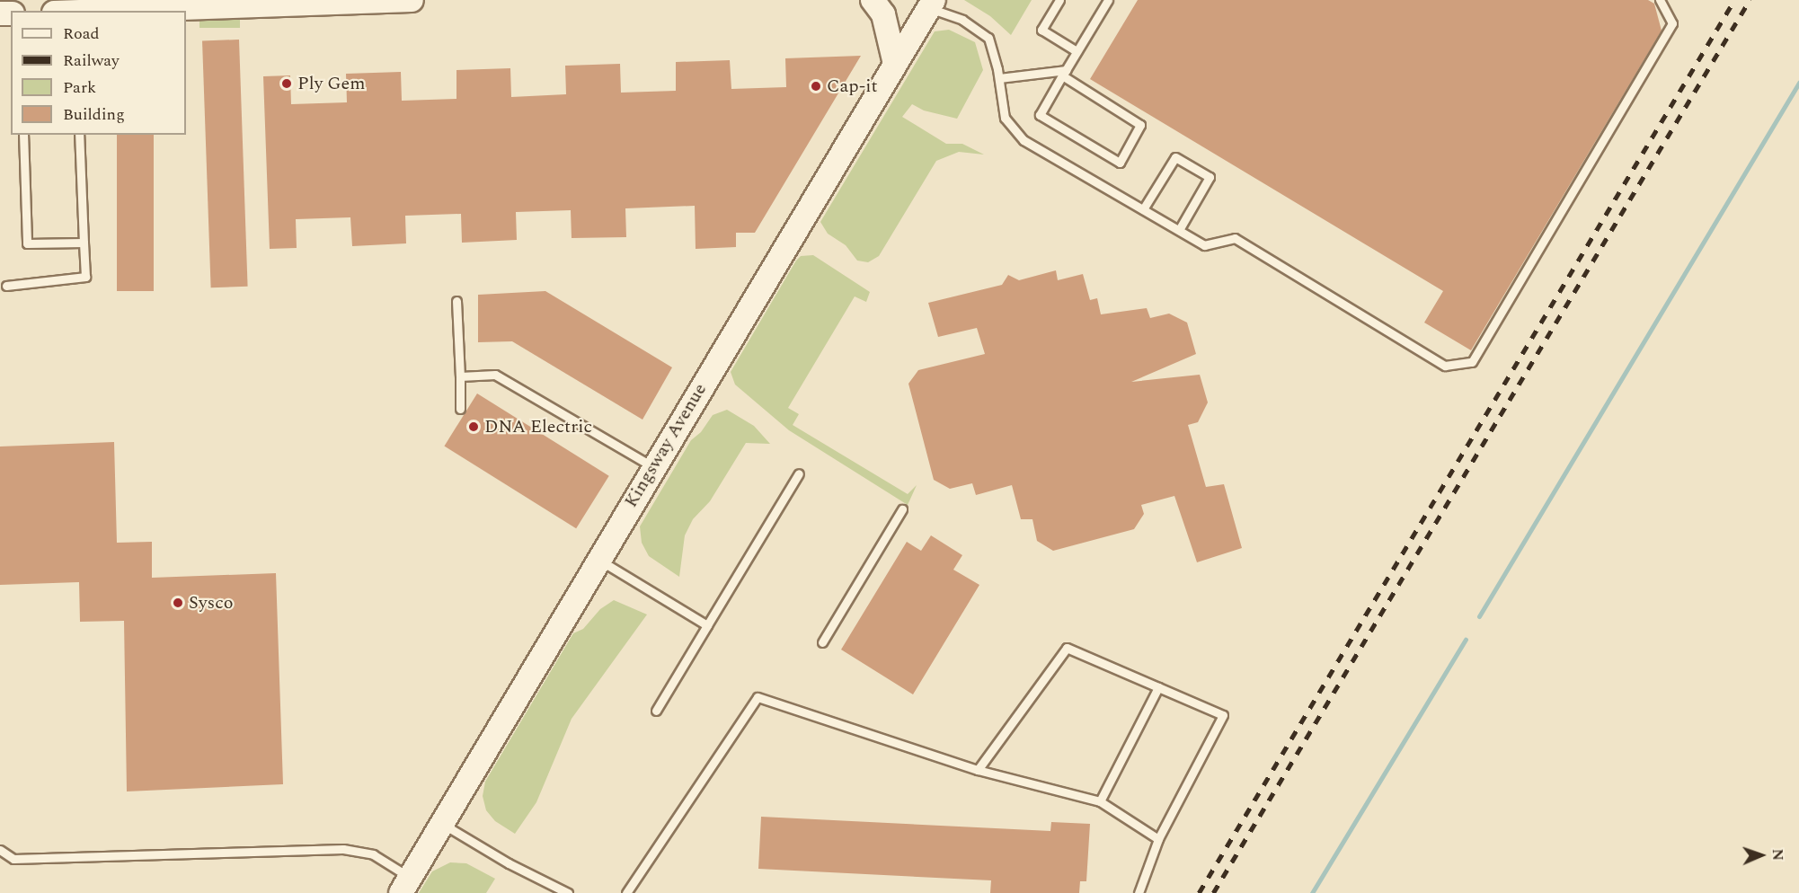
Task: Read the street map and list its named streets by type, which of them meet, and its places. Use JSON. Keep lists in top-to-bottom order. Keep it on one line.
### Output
{"streets":{"main road":["Kingsway Avenue"]},"places":["Ply Gem","Cap-it","DNA Electric","Sysco"],"legend":["Road","Railway","Park","Building"],"north":"right"}
